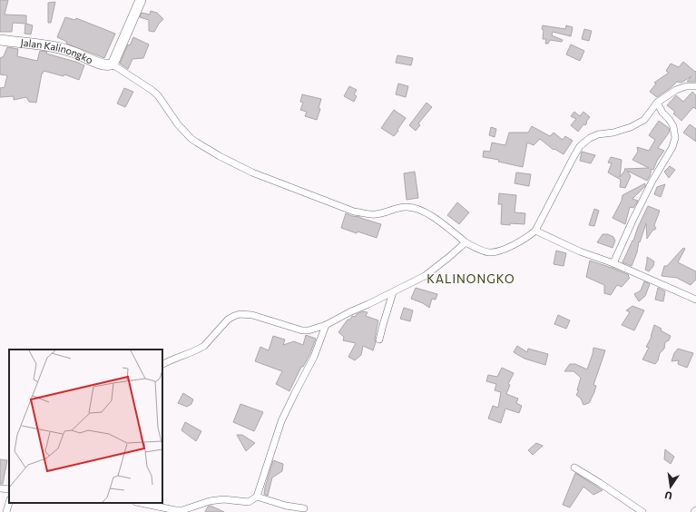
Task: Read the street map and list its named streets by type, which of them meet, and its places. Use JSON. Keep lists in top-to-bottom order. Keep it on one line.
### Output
{"streets":{"street":["Jalan Kalinongko"]},"districts":["KALINONGKO"],"north":"bottom"}
